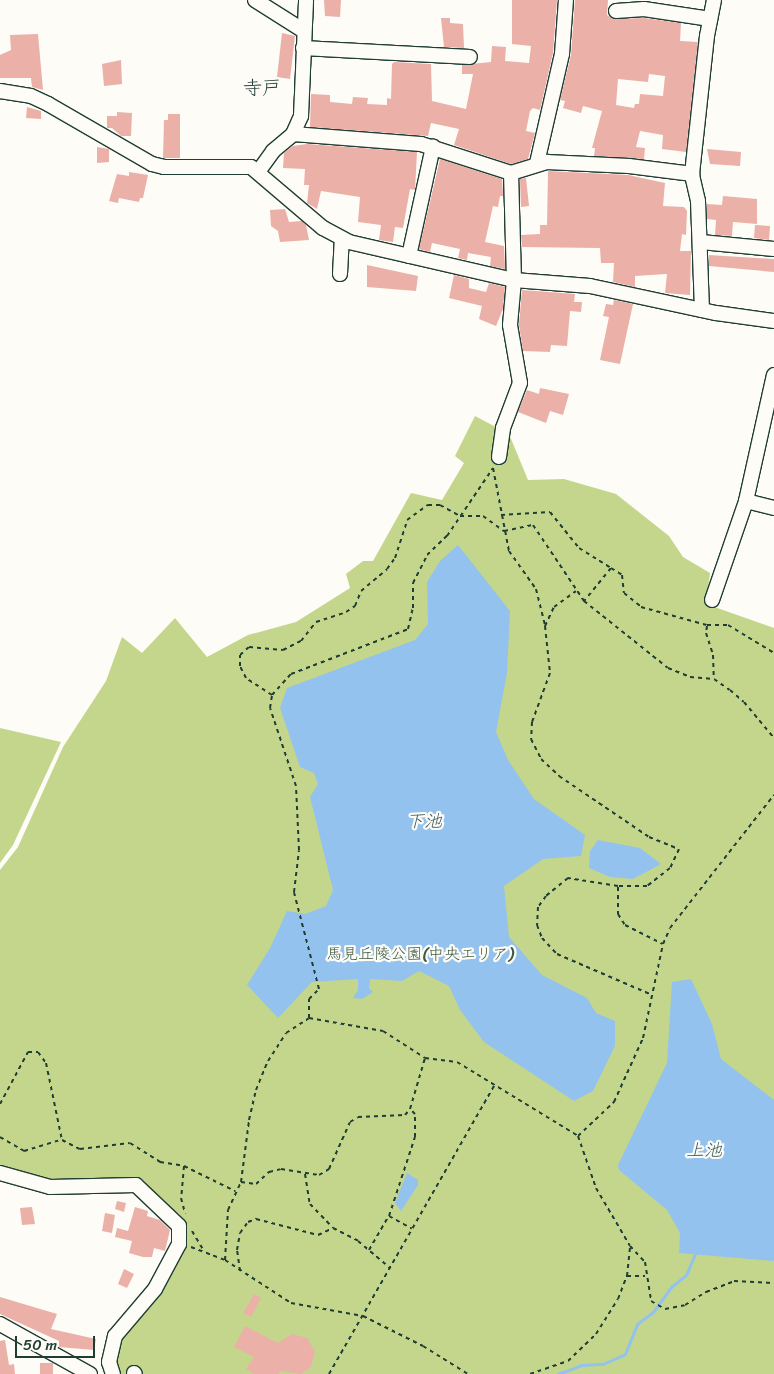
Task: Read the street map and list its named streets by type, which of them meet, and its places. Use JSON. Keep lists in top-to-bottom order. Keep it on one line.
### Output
{"districts":["寺戸"],"water":["下池","上池"],"parks":["馬見丘陵公園(中央エリア)"],"scale_bar":"50 m"}
